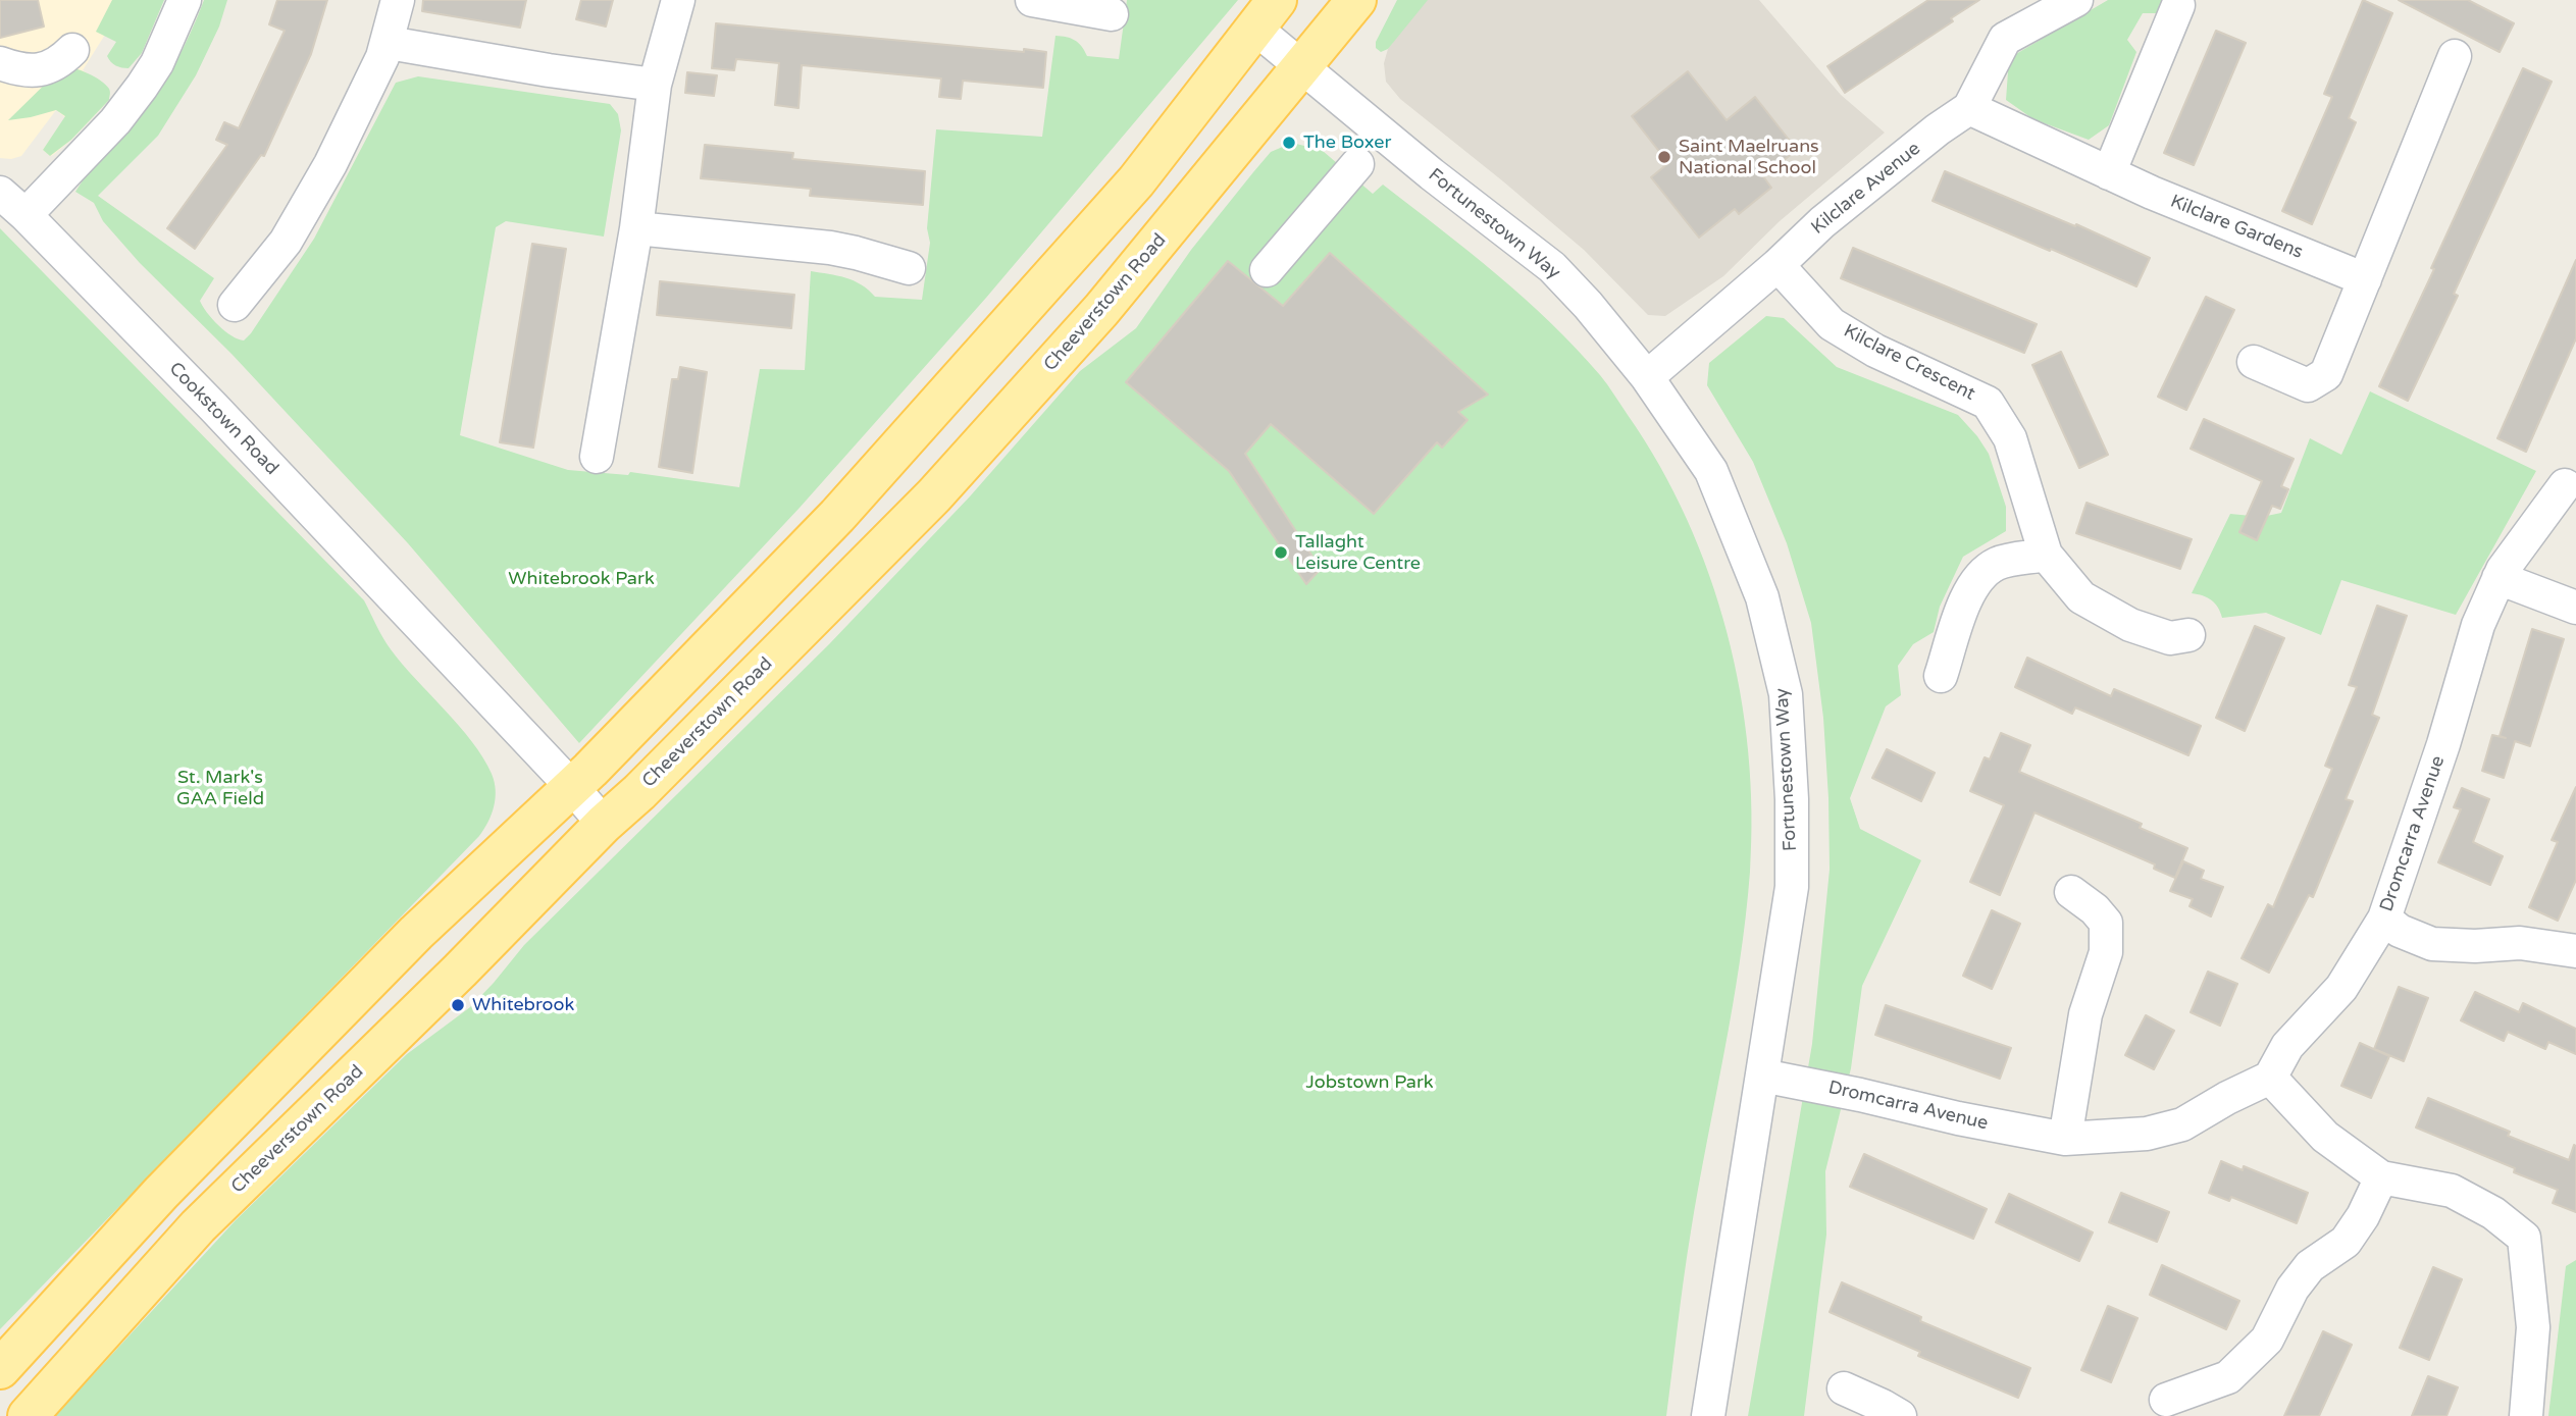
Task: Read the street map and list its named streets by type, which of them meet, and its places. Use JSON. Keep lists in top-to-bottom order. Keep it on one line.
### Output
{"streets":{"main road":["Cheeverstown Road"],"street":["Kilclare Avenue","Fortunestown Way","Kilclare Gardens","Kilclare Crescent","Cookstown Road","Dromcarra Avenue"]},"crossings":[["Kilclare Avenue","Fortunestown Way"],["Kilclare Avenue","Kilclare Gardens"],["Kilclare Avenue","Kilclare Crescent"],["Fortunestown Way","Cheeverstown Road"],["Fortunestown Way","Dromcarra Avenue"],["Cheeverstown Road","Cookstown Road"]],"parks":["Whitebrook Park","St. Mark's GAA Field","Jobstown Park"],"places":["The Boxer","Saint Maelruans National School","Tallaght Leisure Centre","Whitebrook"]}
